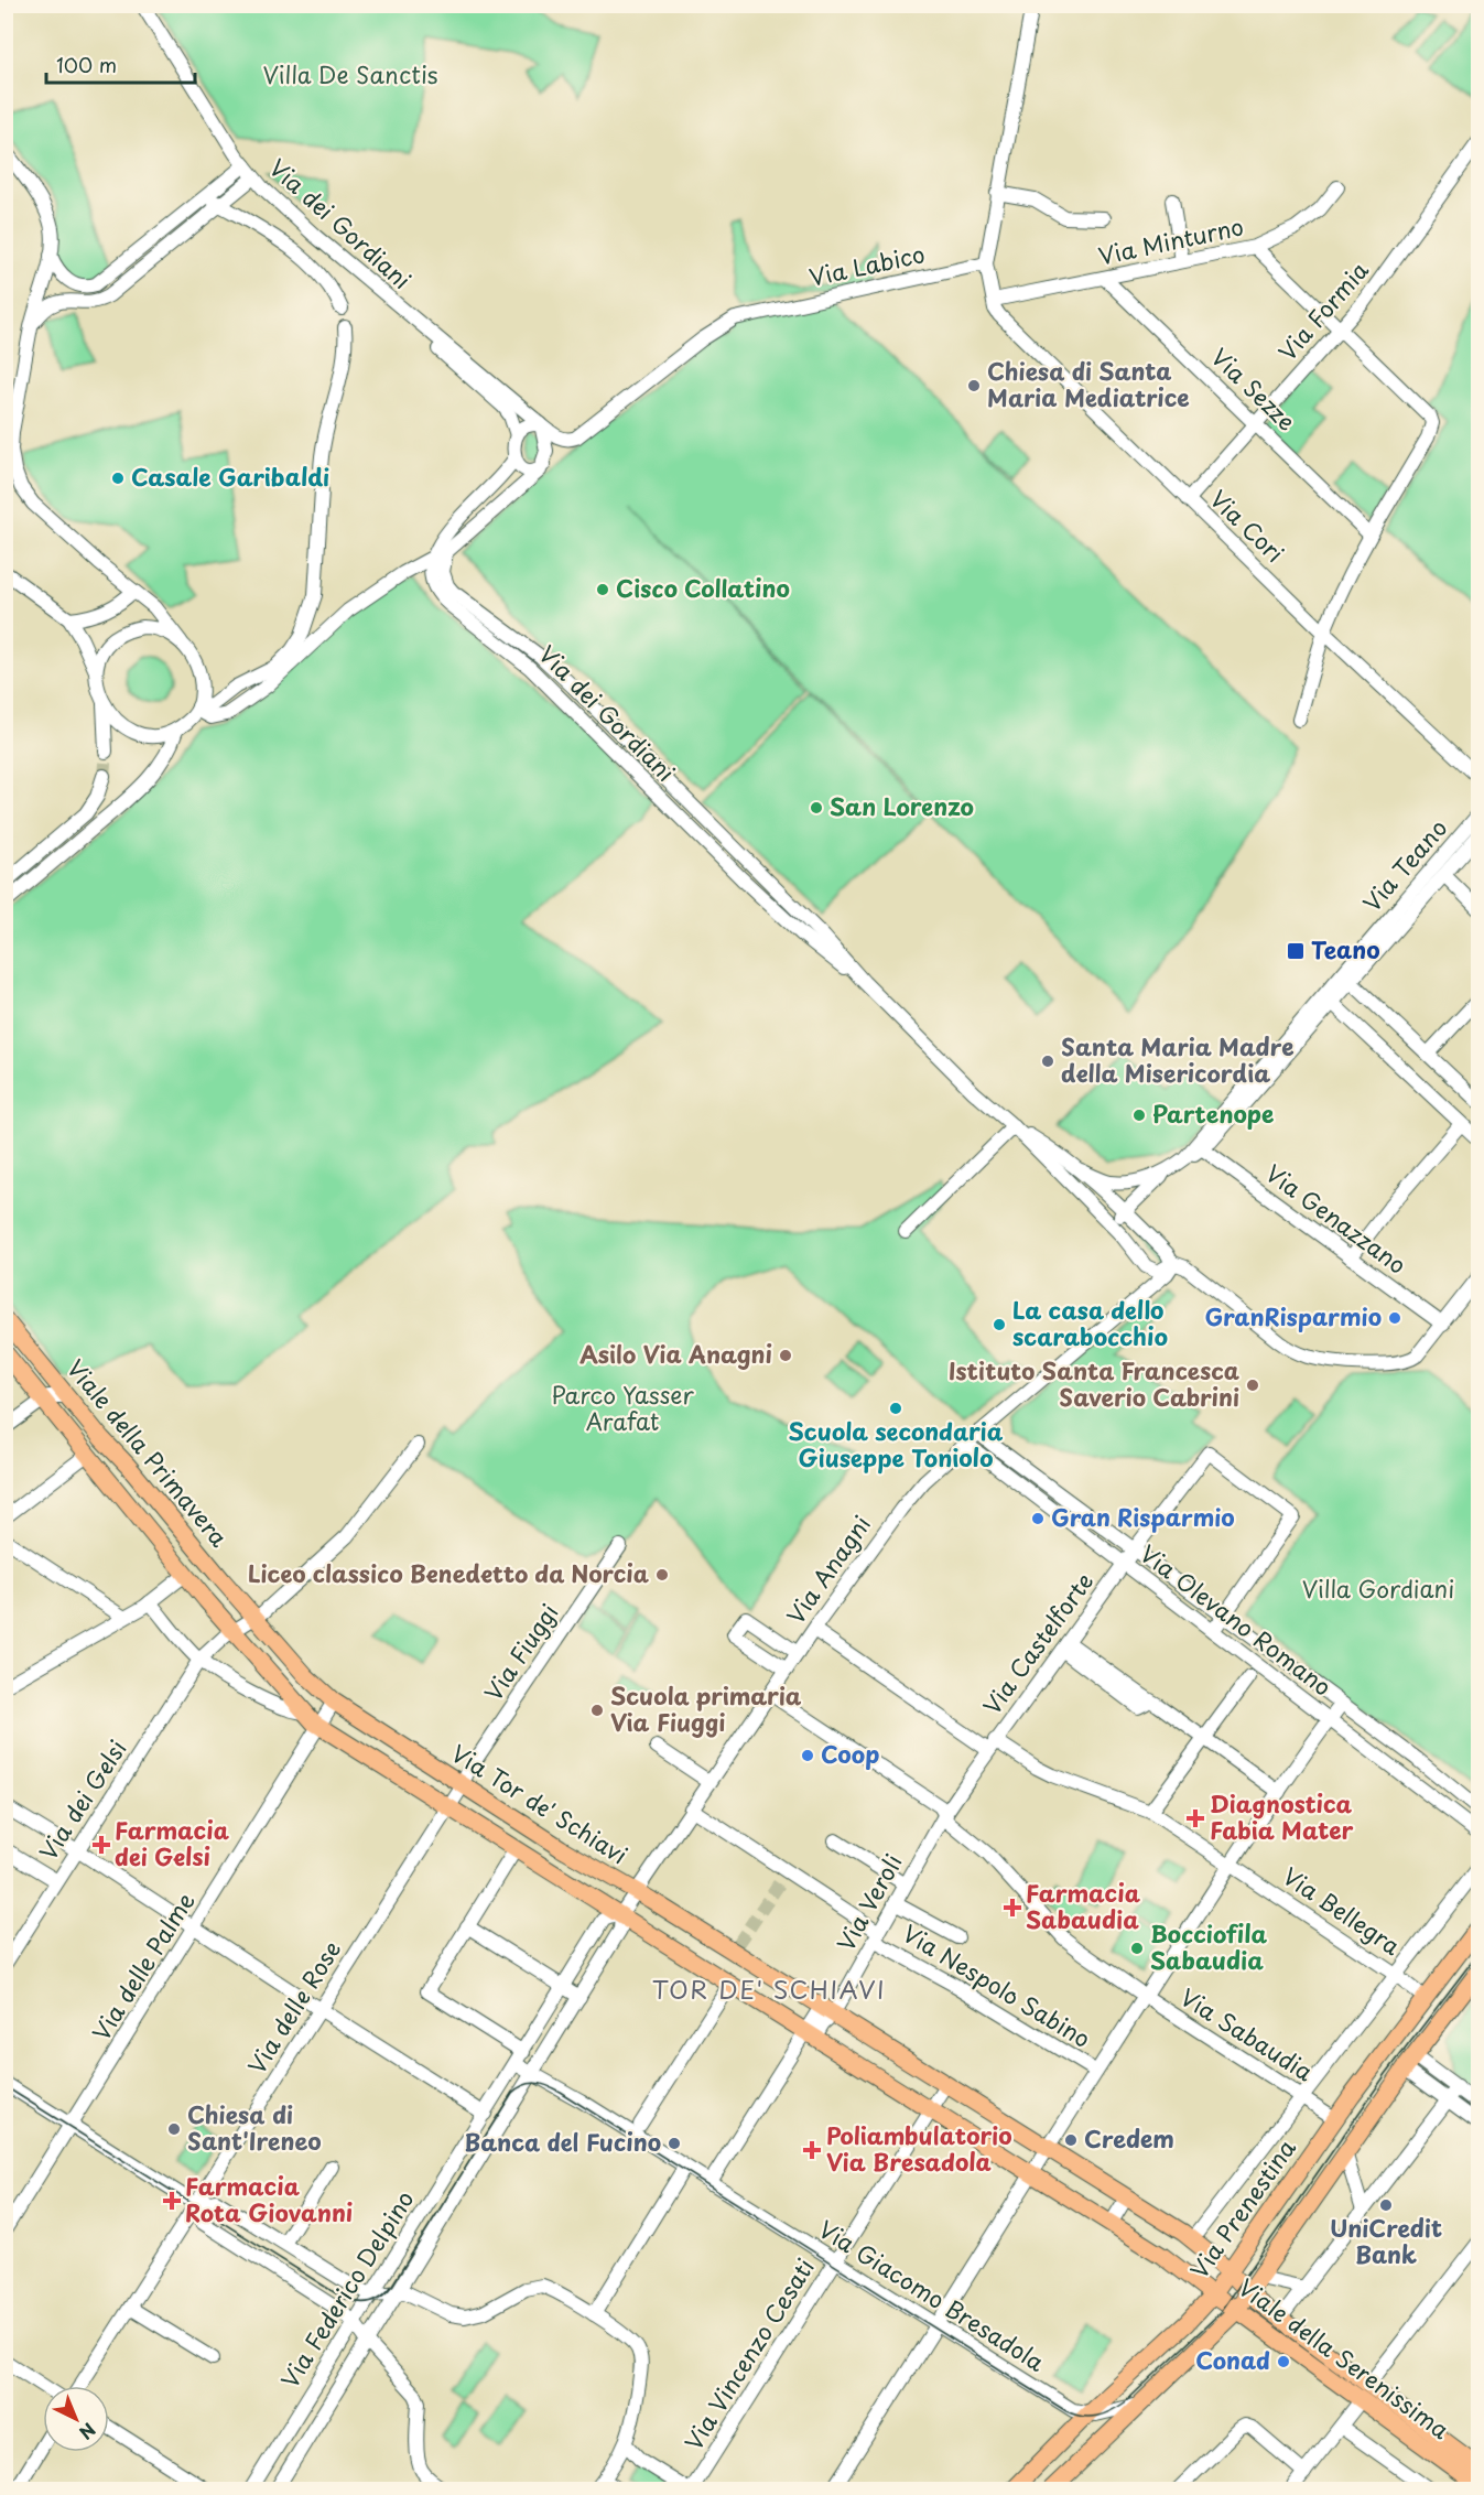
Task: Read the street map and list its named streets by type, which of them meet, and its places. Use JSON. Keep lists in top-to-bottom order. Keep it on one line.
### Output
{"streets":{"main road":["Viale della Primavera","Via Tor de' Schiavi","Via Prenestina","Viale della Serenissima"],"street":["Via dei Gordiani","Via Minturno","Via Labico","Via Formia","Via Sezze","Via Cori","Via Teano","Via Genazzano","Via Anagni","Via Olevano Romano","Via Castelforte","Via Fiuggi","Via dei Gelsi","Via Veroli","Via Bellegra","Via delle Palme","Via Nespolo Sabino","Via delle Rose","Via Sabaudia","Via Federico Delpino","Via Giacomo Bresadola","Via Vincenzo Cesati"]},"crossings":[["Via dei Gordiani","Via Labico"],["Via dei Gordiani","Via Teano"],["Via dei Gordiani","Via Genazzano"],["Via dei Gordiani","Via Anagni"],["Via Minturno","Via Sezze"],["Via Minturno","Via Cori"],["Via Formia","Via Sezze"],["Via Formia","Via Cori"],["Via Teano","Via Genazzano"],["Viale della Primavera","Via dei Gelsi"],["Viale della Primavera","Via Tor de' Schiavi"],["Via Anagni","Via Olevano Romano"],["Via Anagni","Via Tor de' Schiavi"],["Via Anagni","Via Nespolo Sabino"],["Via Olevano Romano","Via Castelforte"],["Via Castelforte","Via Veroli"],["Via Castelforte","Via Sabaudia"],["Via Fiuggi","Via Tor de' Schiavi"],["Via Fiuggi","Via delle Rose"],["Via dei Gelsi","Via Tor de' Schiavi"],["Via Tor de' Schiavi","Via Veroli"],["Via Tor de' Schiavi","Via delle Palme"],["Via Tor de' Schiavi","Via Prenestina"],["Via Tor de' Schiavi","Viale della Serenissima"],["Via Veroli","Via Nespolo Sabino"],["Via Veroli","Via Sabaudia"],["Via Bellegra","Via Prenestina"],["Via Sabaudia","Via Prenestina"],["Via Prenestina","Via Giacomo Bresadola"],["Via Prenestina","Viale della Serenissima"],["Via Giacomo Bresadola","Via Vincenzo Cesati"]],"districts":["TOR DE' SCHIAVI"],"parks":["Villa De Sanctis","Parco Yasser Arafat","Villa Gordiani"],"places":{"other":["Chiesa di Santa Maria Mediatrice","Casale Garibaldi","Cisco Collatino","San Lorenzo","Santa Maria Madre della Misericordia","Partenope","GranRisparmio","La casa dello scarabocchio","Asilo Via Anagni","Istituto Santa Francesca Saverio Cabrini","Scuola secondaria Giuseppe Toniolo","Gran Risparmio","Liceo classico Benedetto da Norcia","Scuola primaria Via Fiuggi","Coop","Bocciofila Sabaudia","Chiesa di Sant'Ireneo","Credem","Banca del Fucino","UniCredit Bank","Conad"],"transit":["Teano"],"health":["Diagnostica Fabia Mater","Farmacia dei Gelsi","Farmacia Sabaudia","Poliambulatorio Via Bresadola","Farmacia Rota Giovanni"]},"scale_bar":"100 m","north":"bottom right"}
